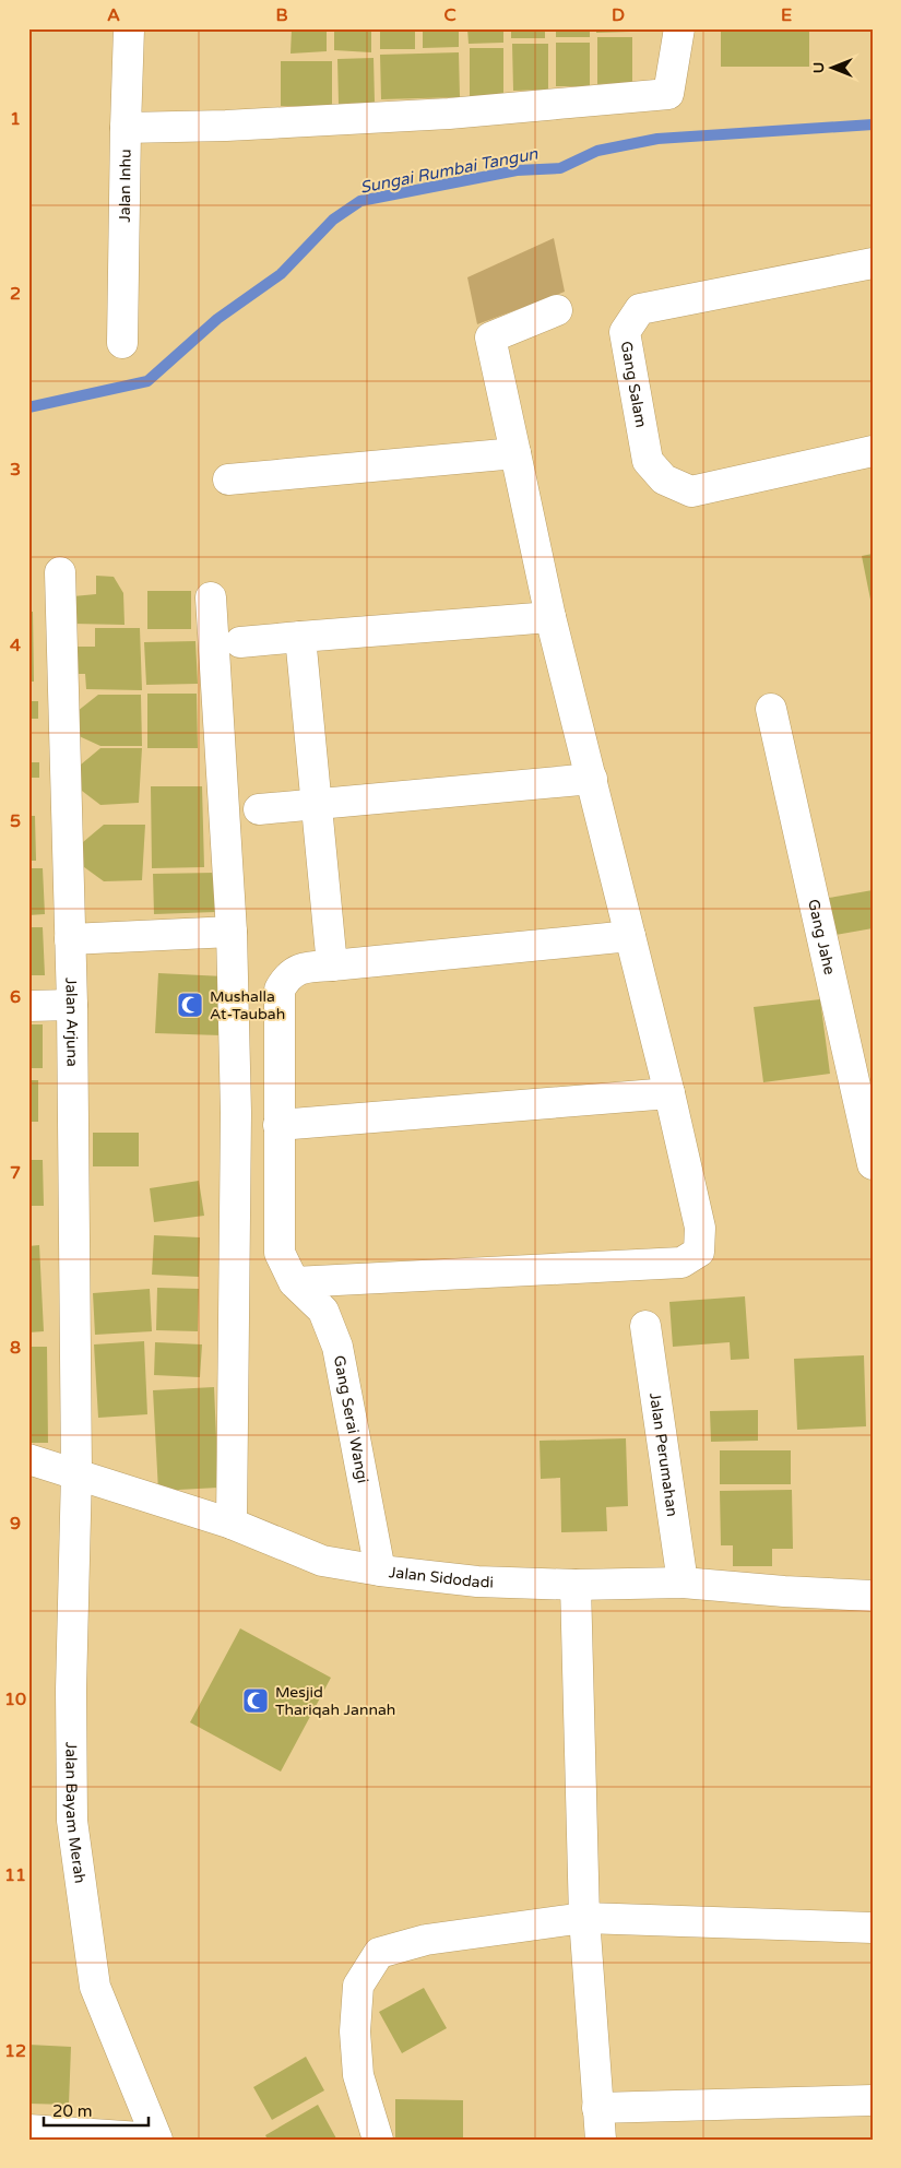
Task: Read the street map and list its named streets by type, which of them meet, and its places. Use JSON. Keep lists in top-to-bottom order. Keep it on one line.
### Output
{"streets":{"street":["Jalan Inhu","Gang Salam","Gang Jahe","Jalan Arjuna","Gang Serai Wangi","Jalan Perumahan","Jalan Sidodadi","Jalan Bayam Merah"]},"crossings":[["Jalan Arjuna","Jalan Sidodadi"],["Jalan Arjuna","Jalan Bayam Merah"],["Gang Serai Wangi","Jalan Sidodadi"],["Jalan Perumahan","Jalan Sidodadi"],["Jalan Sidodadi","Jalan Bayam Merah"]],"water":["Sungai Rumbai Tangun"],"places":{"mosque":["Mushalla At-Taubah","Mesjid Thariqah Jannah"]},"scale_bar":"20 m","north":"left","grid":{"columns":["A","B","C","D","E"],"rows":["1","2","3","4","5","6","7","8","9","10","11","12"]}}
